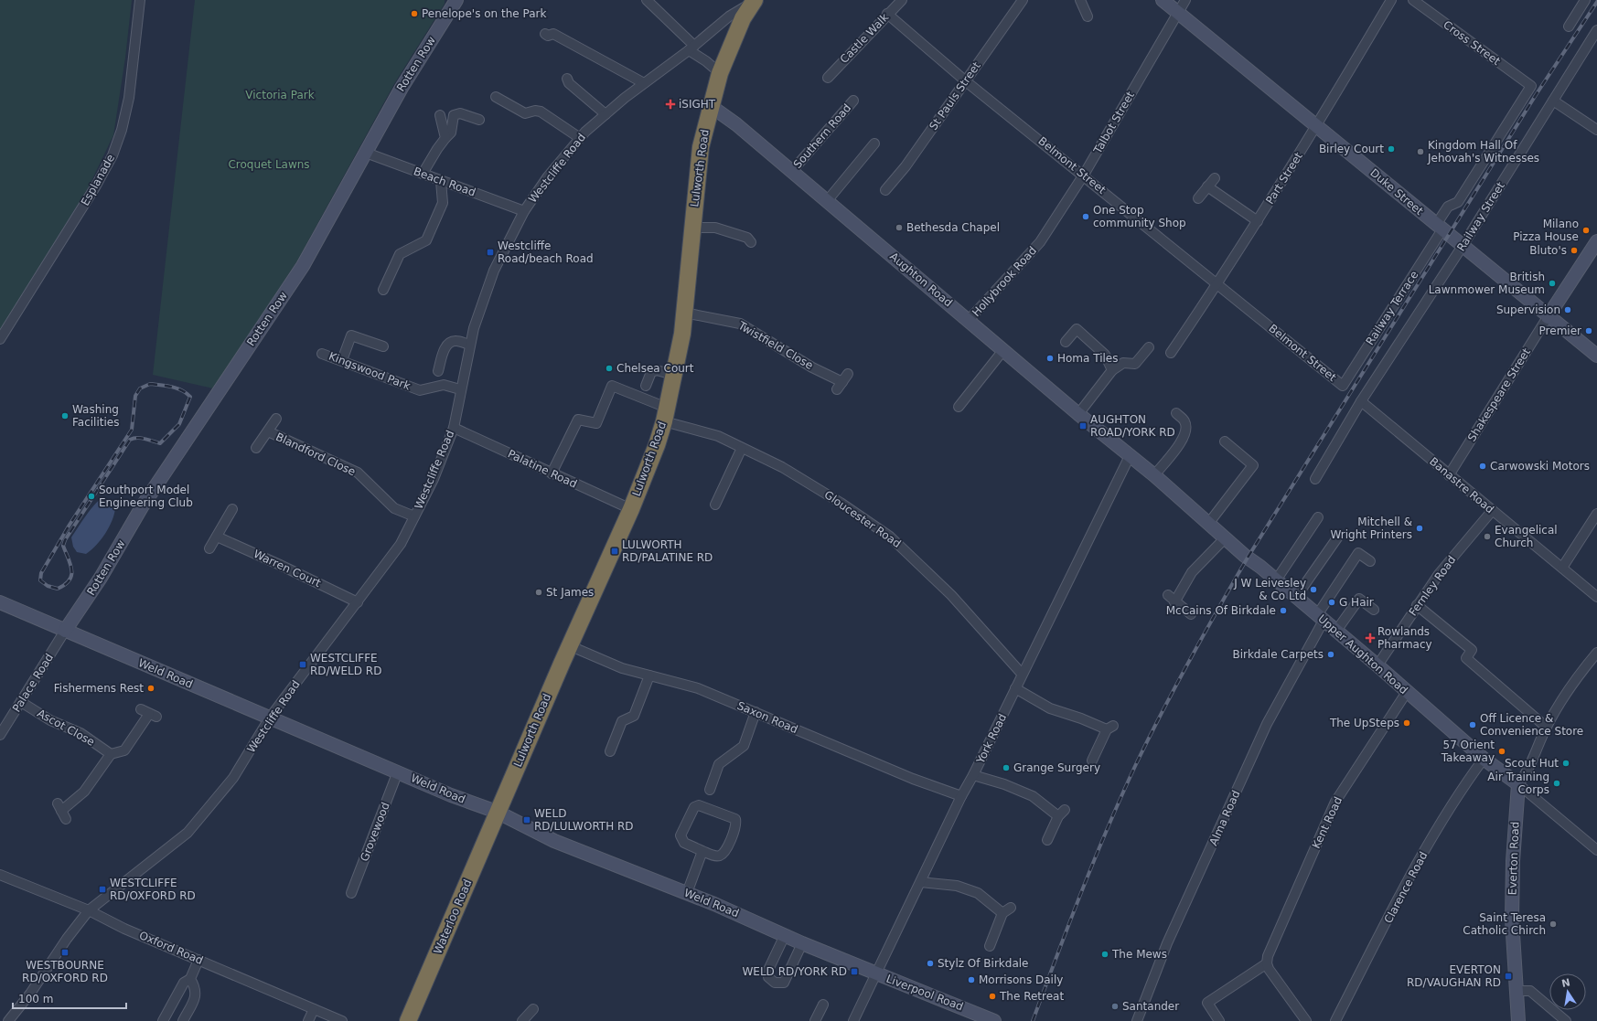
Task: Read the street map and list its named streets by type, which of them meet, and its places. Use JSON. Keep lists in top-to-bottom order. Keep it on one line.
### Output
{"streets":{"highway":["Lulworth Road","Waterloo Road"],"street":["Castle Walk","Cross Street","Rotten Row","St Pauls Street","Talbot Street","Southern Road","Belmont Street","Westcliffe Road","Part Street","Esplanade","Beach Road","Duke Street","Railway Street","Aughton Road","Hollybrook Road","Railway Terrace","Twistfield Close","Kingswood Park","Shakespeare Street","Blandford Close","Palatine Road","Banastre Road","Gloucester Road","Warren Court","Fernley Road","Upper Aughton Road","Weld Road","Palace Road","Saxon Road","Ascot Close","York Road","Alma Road","Kent Road","Grovewood","Everton Road","Clarence Road","Oxford Road","Liverpool Road"]},"crossings":[["Castle Walk","Belmont Street"],["Cross Street","Railway Terrace"],["Rotten Row","Beach Road"],["Rotten Row","Weld Road"],["Rotten Row","Palace Road"],["St Pauls Street","Belmont Street"],["Talbot Street","Belmont Street"],["Talbot Street","Duke Street"],["Talbot Street","Hollybrook Road"],["Southern Road","Aughton Road"],["Belmont Street","Part Street"],["Belmont Street","Railway Terrace"],["Westcliffe Road","Lulworth Road"],["Westcliffe Road","Beach Road"],["Westcliffe Road","Kingswood Park"],["Westcliffe Road","Blandford Close"],["Westcliffe Road","Palatine Road"],["Westcliffe Road","Warren Court"],["Westcliffe Road","Weld Road"],["Westcliffe Road","Oxford Road"],["Lulworth Road","Aughton Road"],["Lulworth Road","Twistfield Close"],["Lulworth Road","Palatine Road"],["Lulworth Road","Gloucester Road"],["Lulworth Road","Weld Road"],["Lulworth Road","Saxon Road"],["Lulworth Road","Waterloo Road"],["Part Street","Duke Street"],["Duke Street","Railway Street"],["Duke Street","Railway Terrace"],["Duke Street","Shakespeare Street"],["Railway Street","Banastre Road"],["Aughton Road","Hollybrook Road"],["Aughton Road","Upper Aughton Road"],["Aughton Road","York Road"],["Shakespeare Street","Banastre Road"],["Palatine Road","Gloucester Road"],["Banastre Road","Fernley Road"],["Gloucester Road","York Road"],["Fernley Road","Upper Aughton Road"],["Upper Aughton Road","York Road"],["Upper Aughton Road","Alma Road"],["Upper Aughton Road","Kent Road"],["Upper Aughton Road","Everton Road"],["Upper Aughton Road","Clarence Road"],["Weld Road","Palace Road"],["Weld Road","York Road"],["Weld Road","Grovewood"],["Weld Road","Waterloo Road"],["Weld Road","Liverpool Road"],["Palace Road","Ascot Close"],["Saxon Road","York Road"],["York Road","Liverpool Road"]],"parks":["Victoria Park","Croquet Lawns"],"places":{"other":["Penelope's on the Park","Birley Court","Kingdom Hall Of Jehovah's Witnesses","One Stop community Shop","Bethesda Chapel","Milano Pizza House","Bluto's","British Lawnmower Museum","Supervision","Premier","Homa Tiles","Chelsea Court","Washing Facilities","Carwowski Motors","Southport Model Engineering Club","Mitchell & Wright Printers","Evangelical Church","J W Leivesley & Co Ltd","St James","G Hair","McCains Of Birkdale","Birkdale Carpets","Fishermens Rest","The UpSteps","Off Licence & Convenience Store","57 Orient Takeaway","Scout Hut","Grange Surgery","Air Training Corps","Saint Teresa Catholic Chirch","The Mews","Stylz Of Birkdale","Morrisons Daily","The Retreat","Santander"],"health":["iSIGHT","Rowlands Pharmacy"],"transit":["Westcliffe Road/beach Road","AUGHTON ROAD/YORK RD","LULWORTH RD/PALATINE RD","WESTCLIFFE RD/WELD RD","WELD RD/LULWORTH RD","WESTCLIFFE RD/OXFORD RD","WESTBOURNE RD/OXFORD RD","WELD RD/YORK RD","EVERTON RD/VAUGHAN RD"]},"scale_bar":"100 m","north":"top"}
